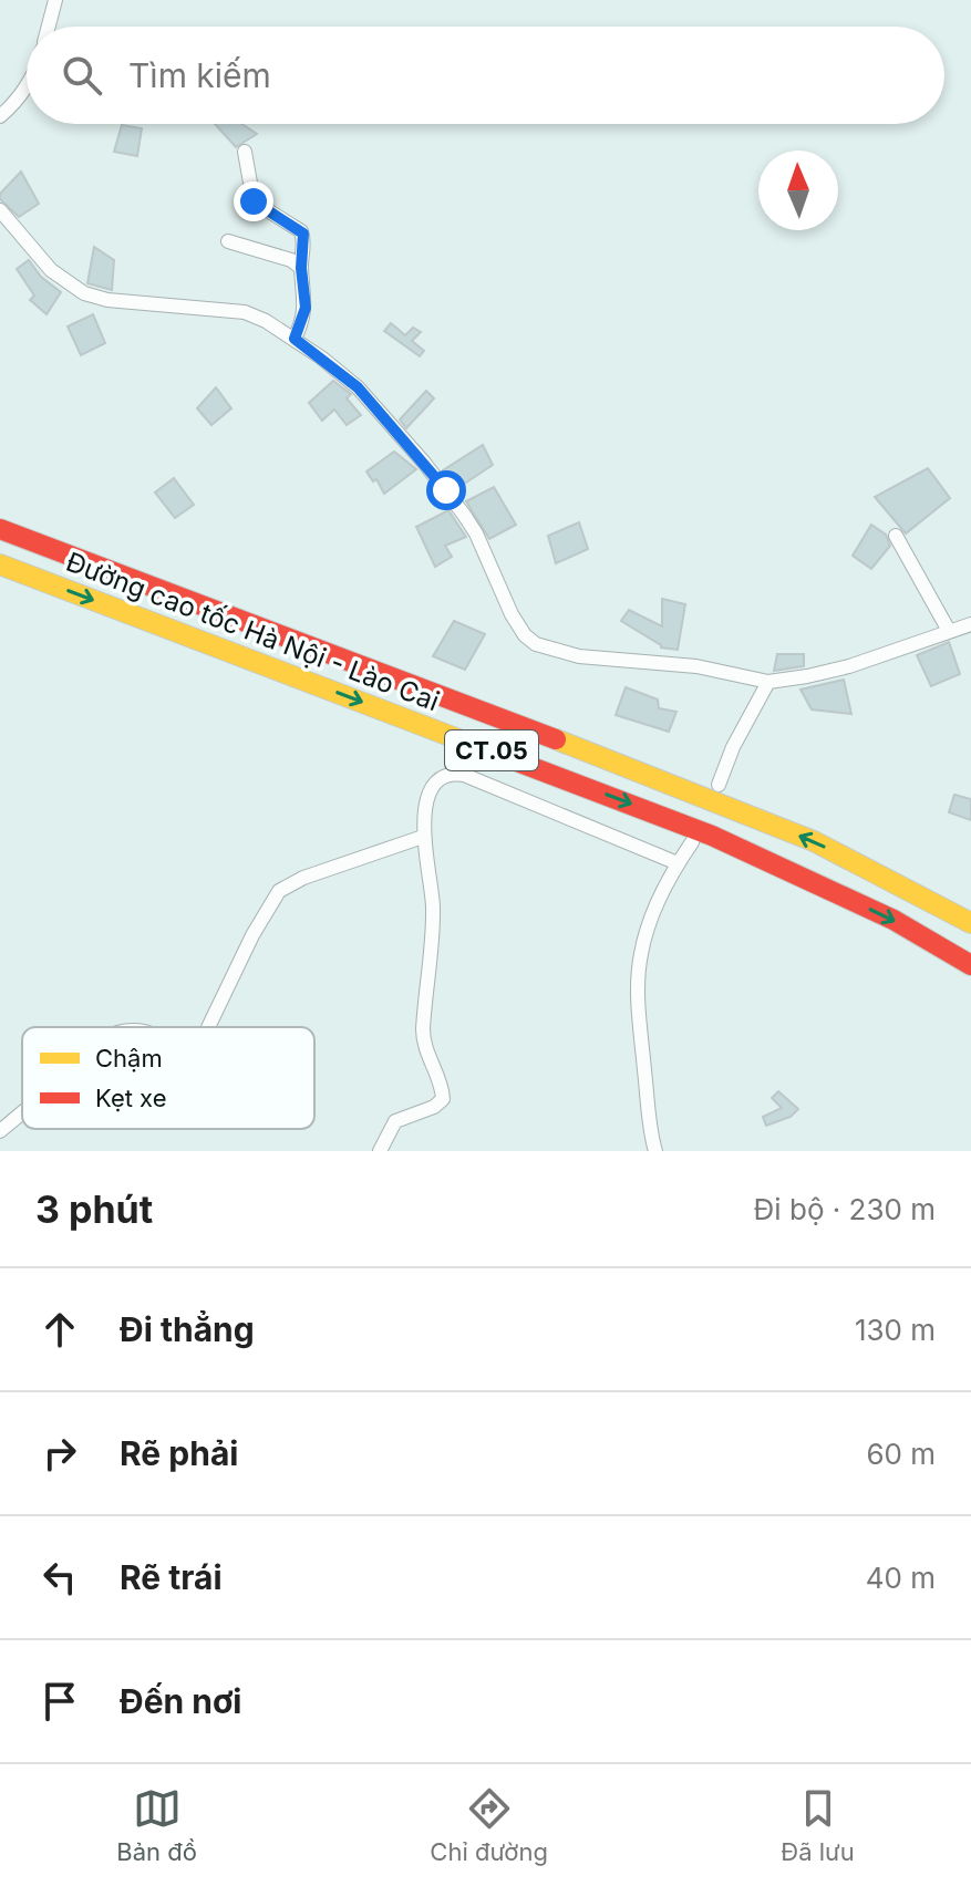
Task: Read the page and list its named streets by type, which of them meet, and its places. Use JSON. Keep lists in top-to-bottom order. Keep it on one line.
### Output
{"streets":{"highway":["Đường cao tốc Hà Nội - Lào Cai","CT.05"]},"legend":["Chậm","Kẹt xe"],"north":"top","page":{"search":"Tìm kiếm","heading":["3 phút","Đi bộ · 230 m"],"list":[["Đi thẳng","130 m"],["Rẽ phải","60 m"],["Rẽ trái","40 m"],"Đến nơi"],"nav":["Bản đồ","Chỉ đường","Đã lưu"]}}
